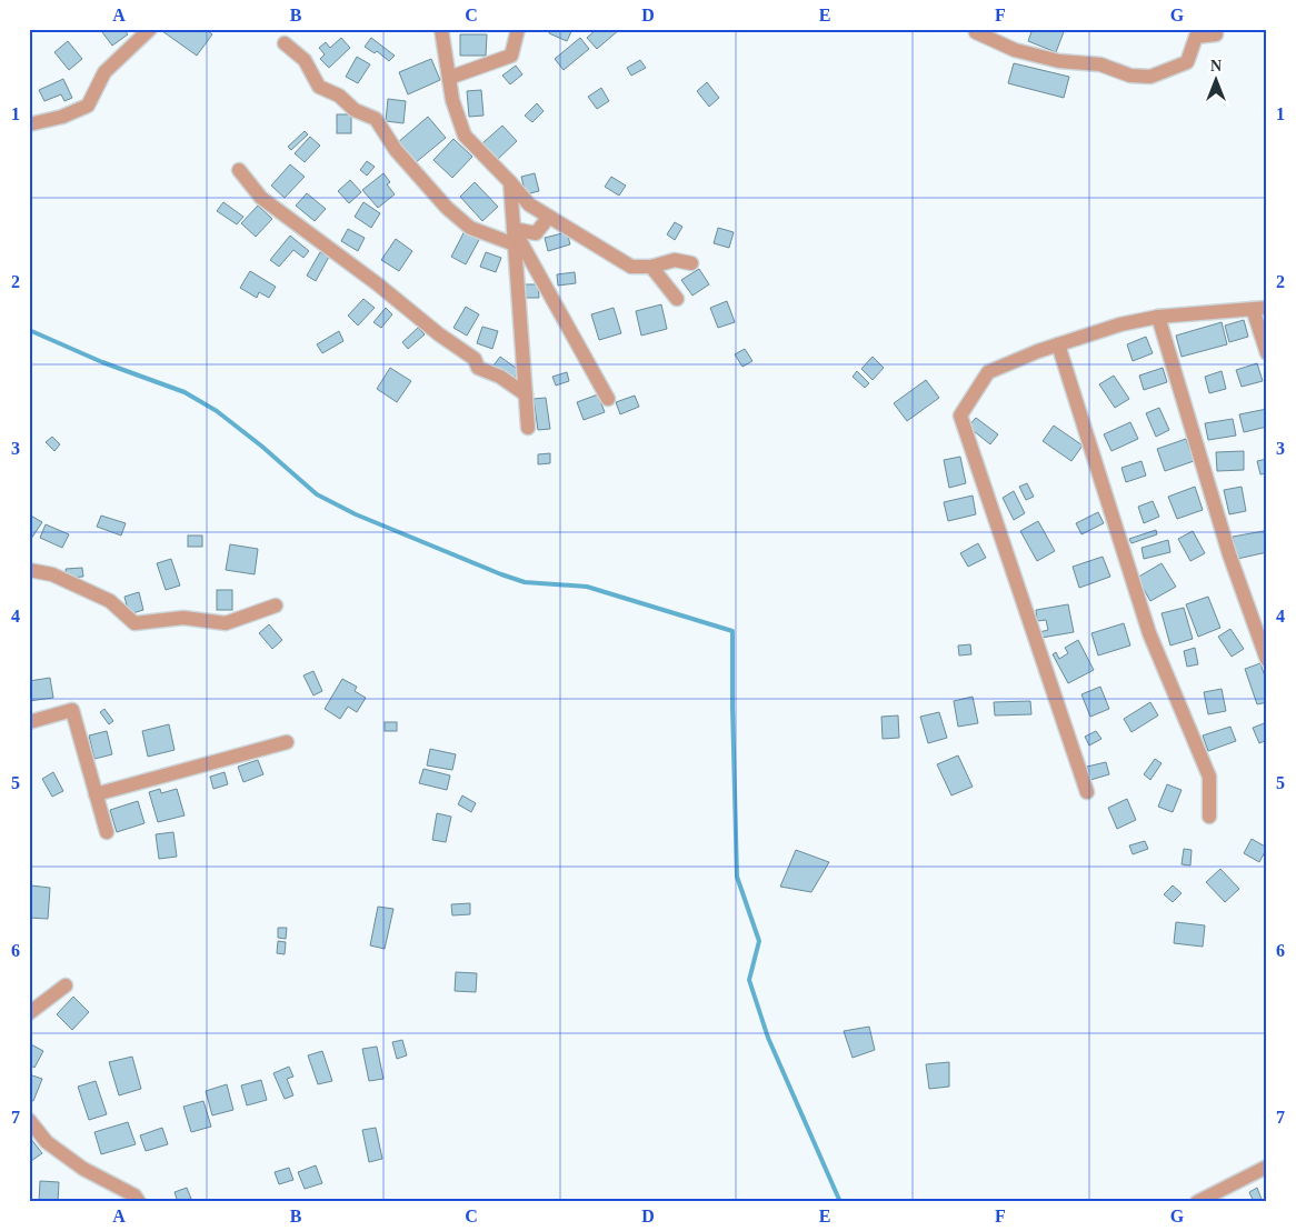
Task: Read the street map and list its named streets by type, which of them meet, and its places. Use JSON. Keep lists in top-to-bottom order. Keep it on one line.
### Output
{"north":"top","grid":{"columns":["A","B","C","D","E","F","G"],"rows":["1","2","3","4","5","6","7"]}}
